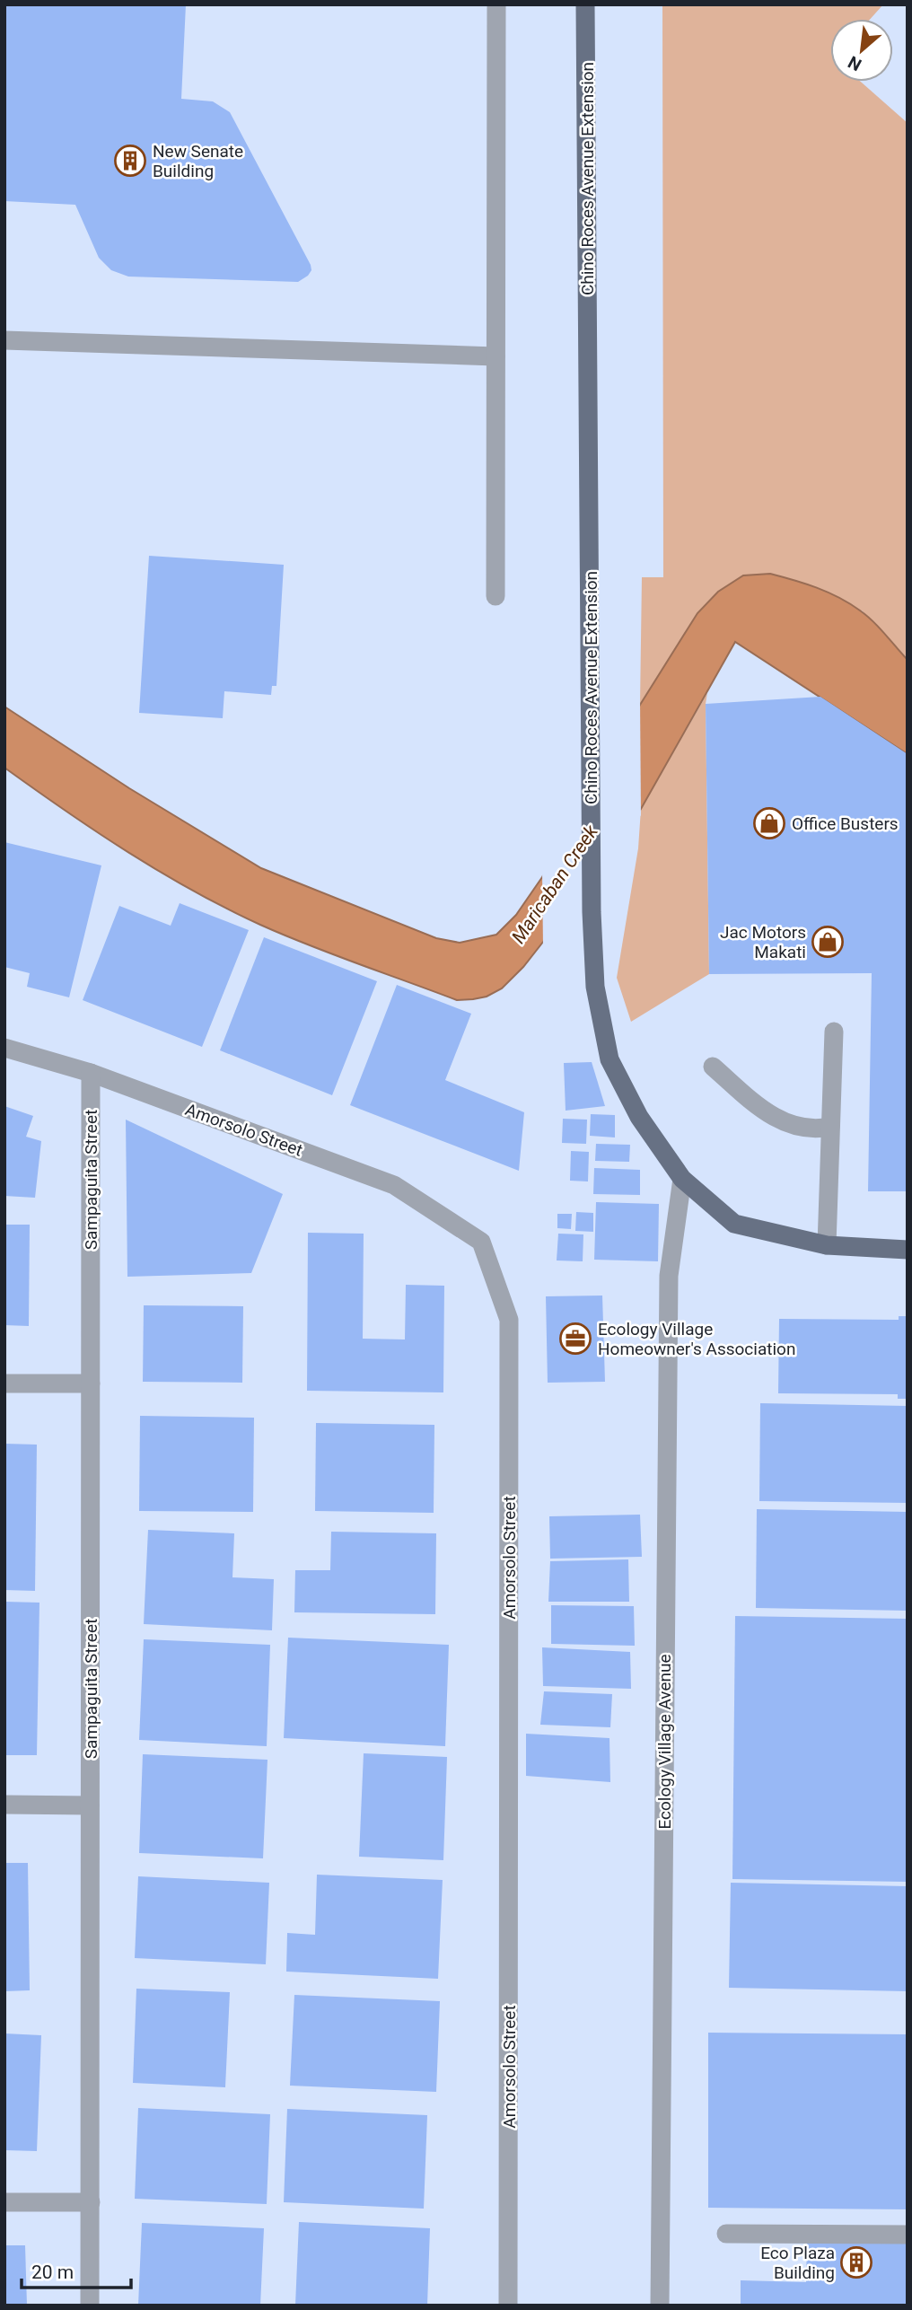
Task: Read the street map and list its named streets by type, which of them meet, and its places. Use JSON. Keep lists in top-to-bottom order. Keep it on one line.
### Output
{"streets":{"main road":["Chino Roces Avenue Extension"],"street":["Amorsolo Street","Sampaguita Street","Ecology Village Avenue"]},"crossings":[["Chino Roces Avenue Extension","Ecology Village Avenue"],["Amorsolo Street","Sampaguita Street"]],"water":["Maricaban Creek"],"places":{"building":["New Senate Building","Eco Plaza Building"],"shop":["Office Busters","Jac Motors Makati"],"office":["Ecology Village Homeowner's Association"]},"scale_bar":"20 m","north":"bottom left"}
